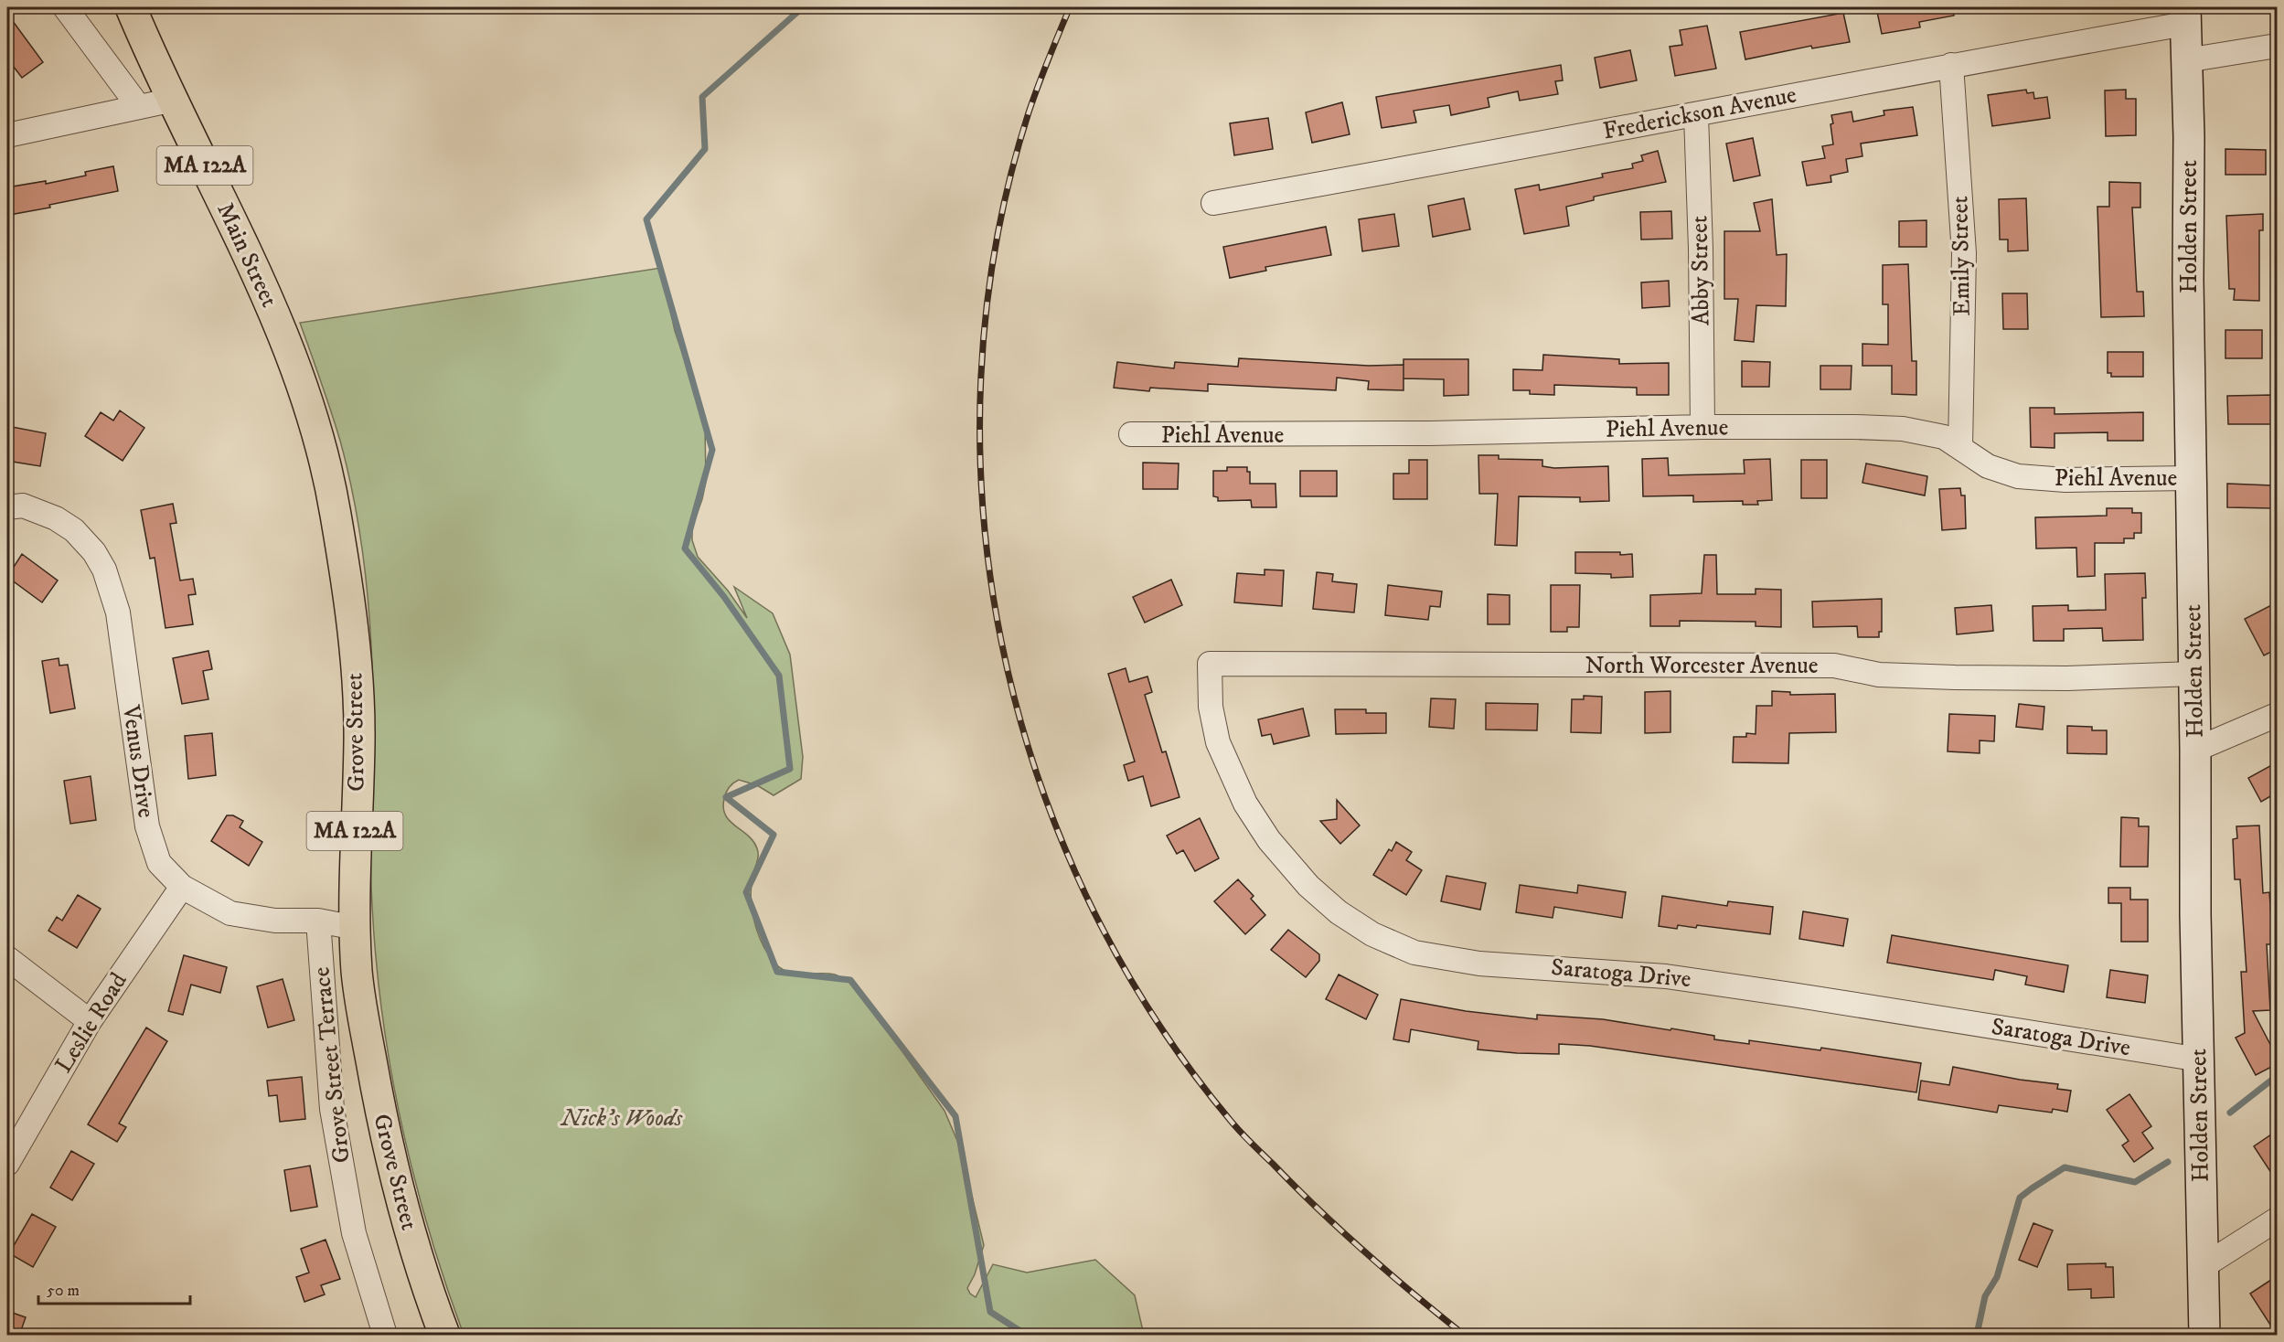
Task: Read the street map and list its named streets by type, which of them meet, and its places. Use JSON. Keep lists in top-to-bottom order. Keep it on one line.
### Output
{"streets":{"main road":["MA 122A","Holden Street","Main Street","Grove Street"],"street":["Frederickson Avenue","Emily Street","Abby Street","Piehl Avenue","North Worcester Avenue","Venus Drive","Saratoga Drive","Leslie Road","Grove Street Terrace"]},"crossings":[["Frederickson Avenue","Holden Street"],["Frederickson Avenue","Emily Street"],["Frederickson Avenue","Abby Street"],["Holden Street","Piehl Avenue"],["Holden Street","North Worcester Avenue"],["Holden Street","Saratoga Drive"],["Main Street","Grove Street"],["Emily Street","Piehl Avenue"],["Abby Street","Piehl Avenue"],["North Worcester Avenue","Saratoga Drive"],["Grove Street","Venus Drive"],["Venus Drive","Leslie Road"],["Venus Drive","Grove Street Terrace"]],"parks":["Nick's Woods"],"scale_bar":"50 m"}
